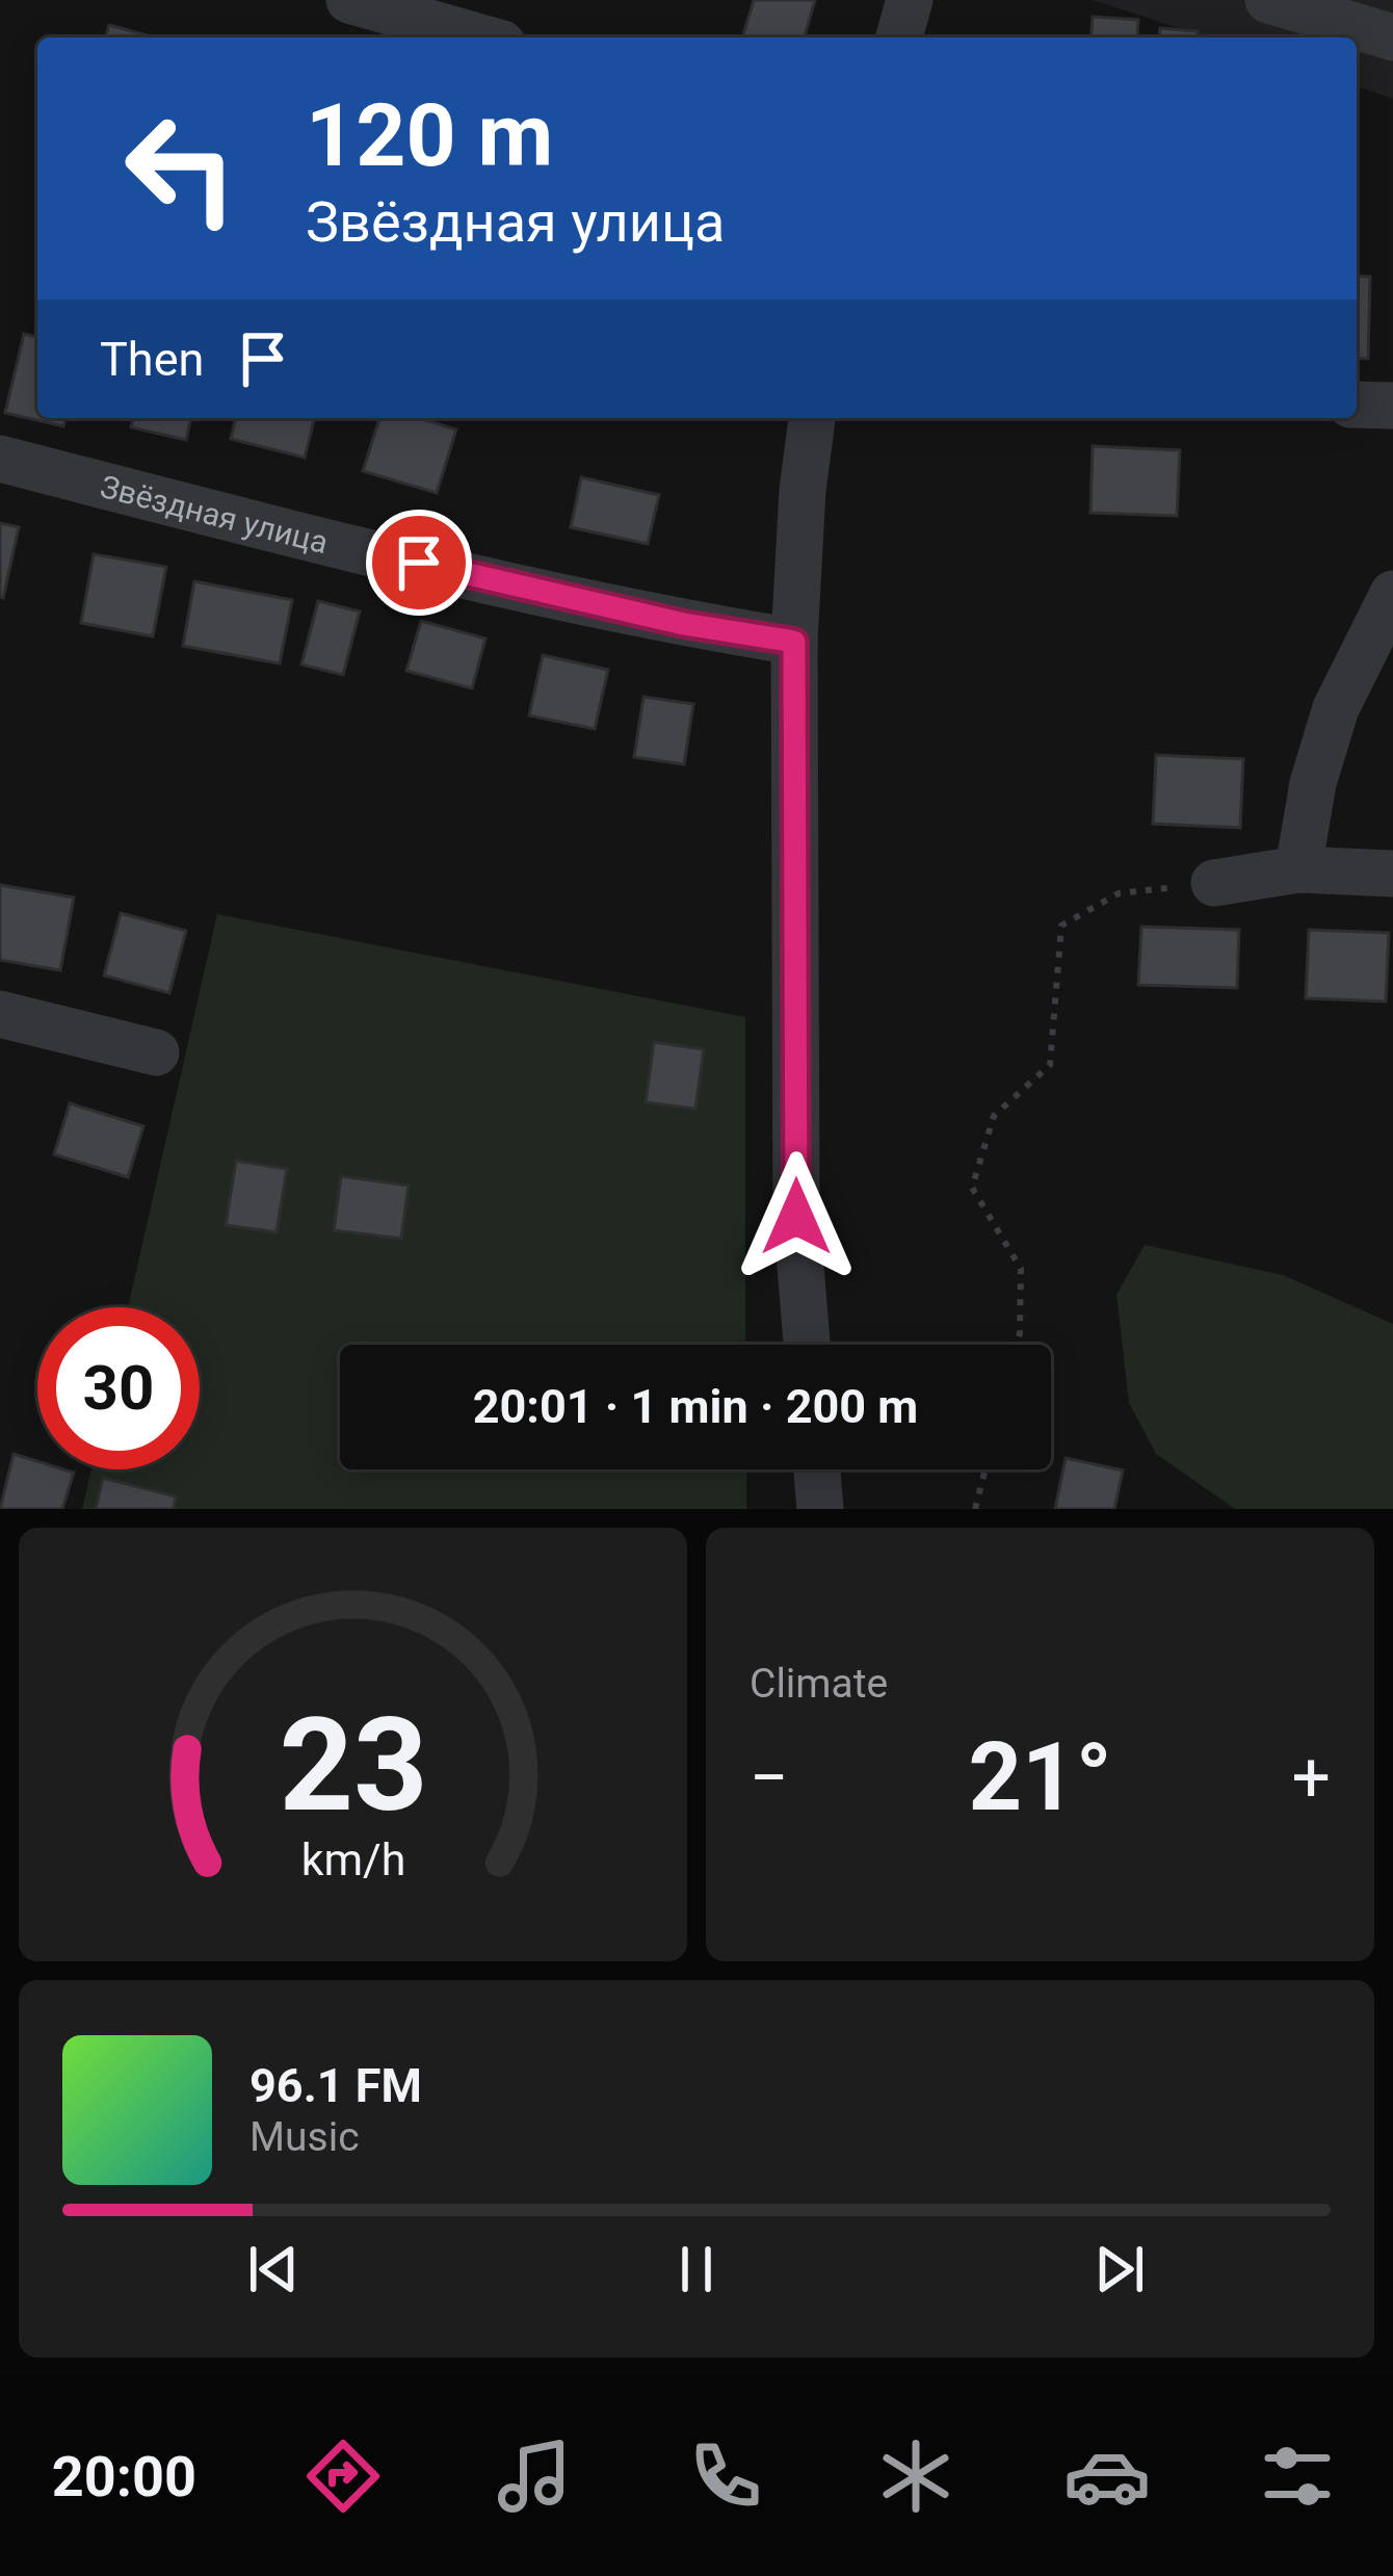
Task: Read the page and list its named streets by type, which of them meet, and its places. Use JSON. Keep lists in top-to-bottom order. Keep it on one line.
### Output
{"streets":{"street":["Звёздная улица"]},"page":{"turn":["120 m","Звёздная улица"],"then":"Then","limit":"30","trip":"20:01 · 1 min · 200 m","tile":"Climate","heat":["−","21°","+"],"song":["96.1 FM","Music"],"tabs":"20:00","gauge":["23","km/h"]}}
